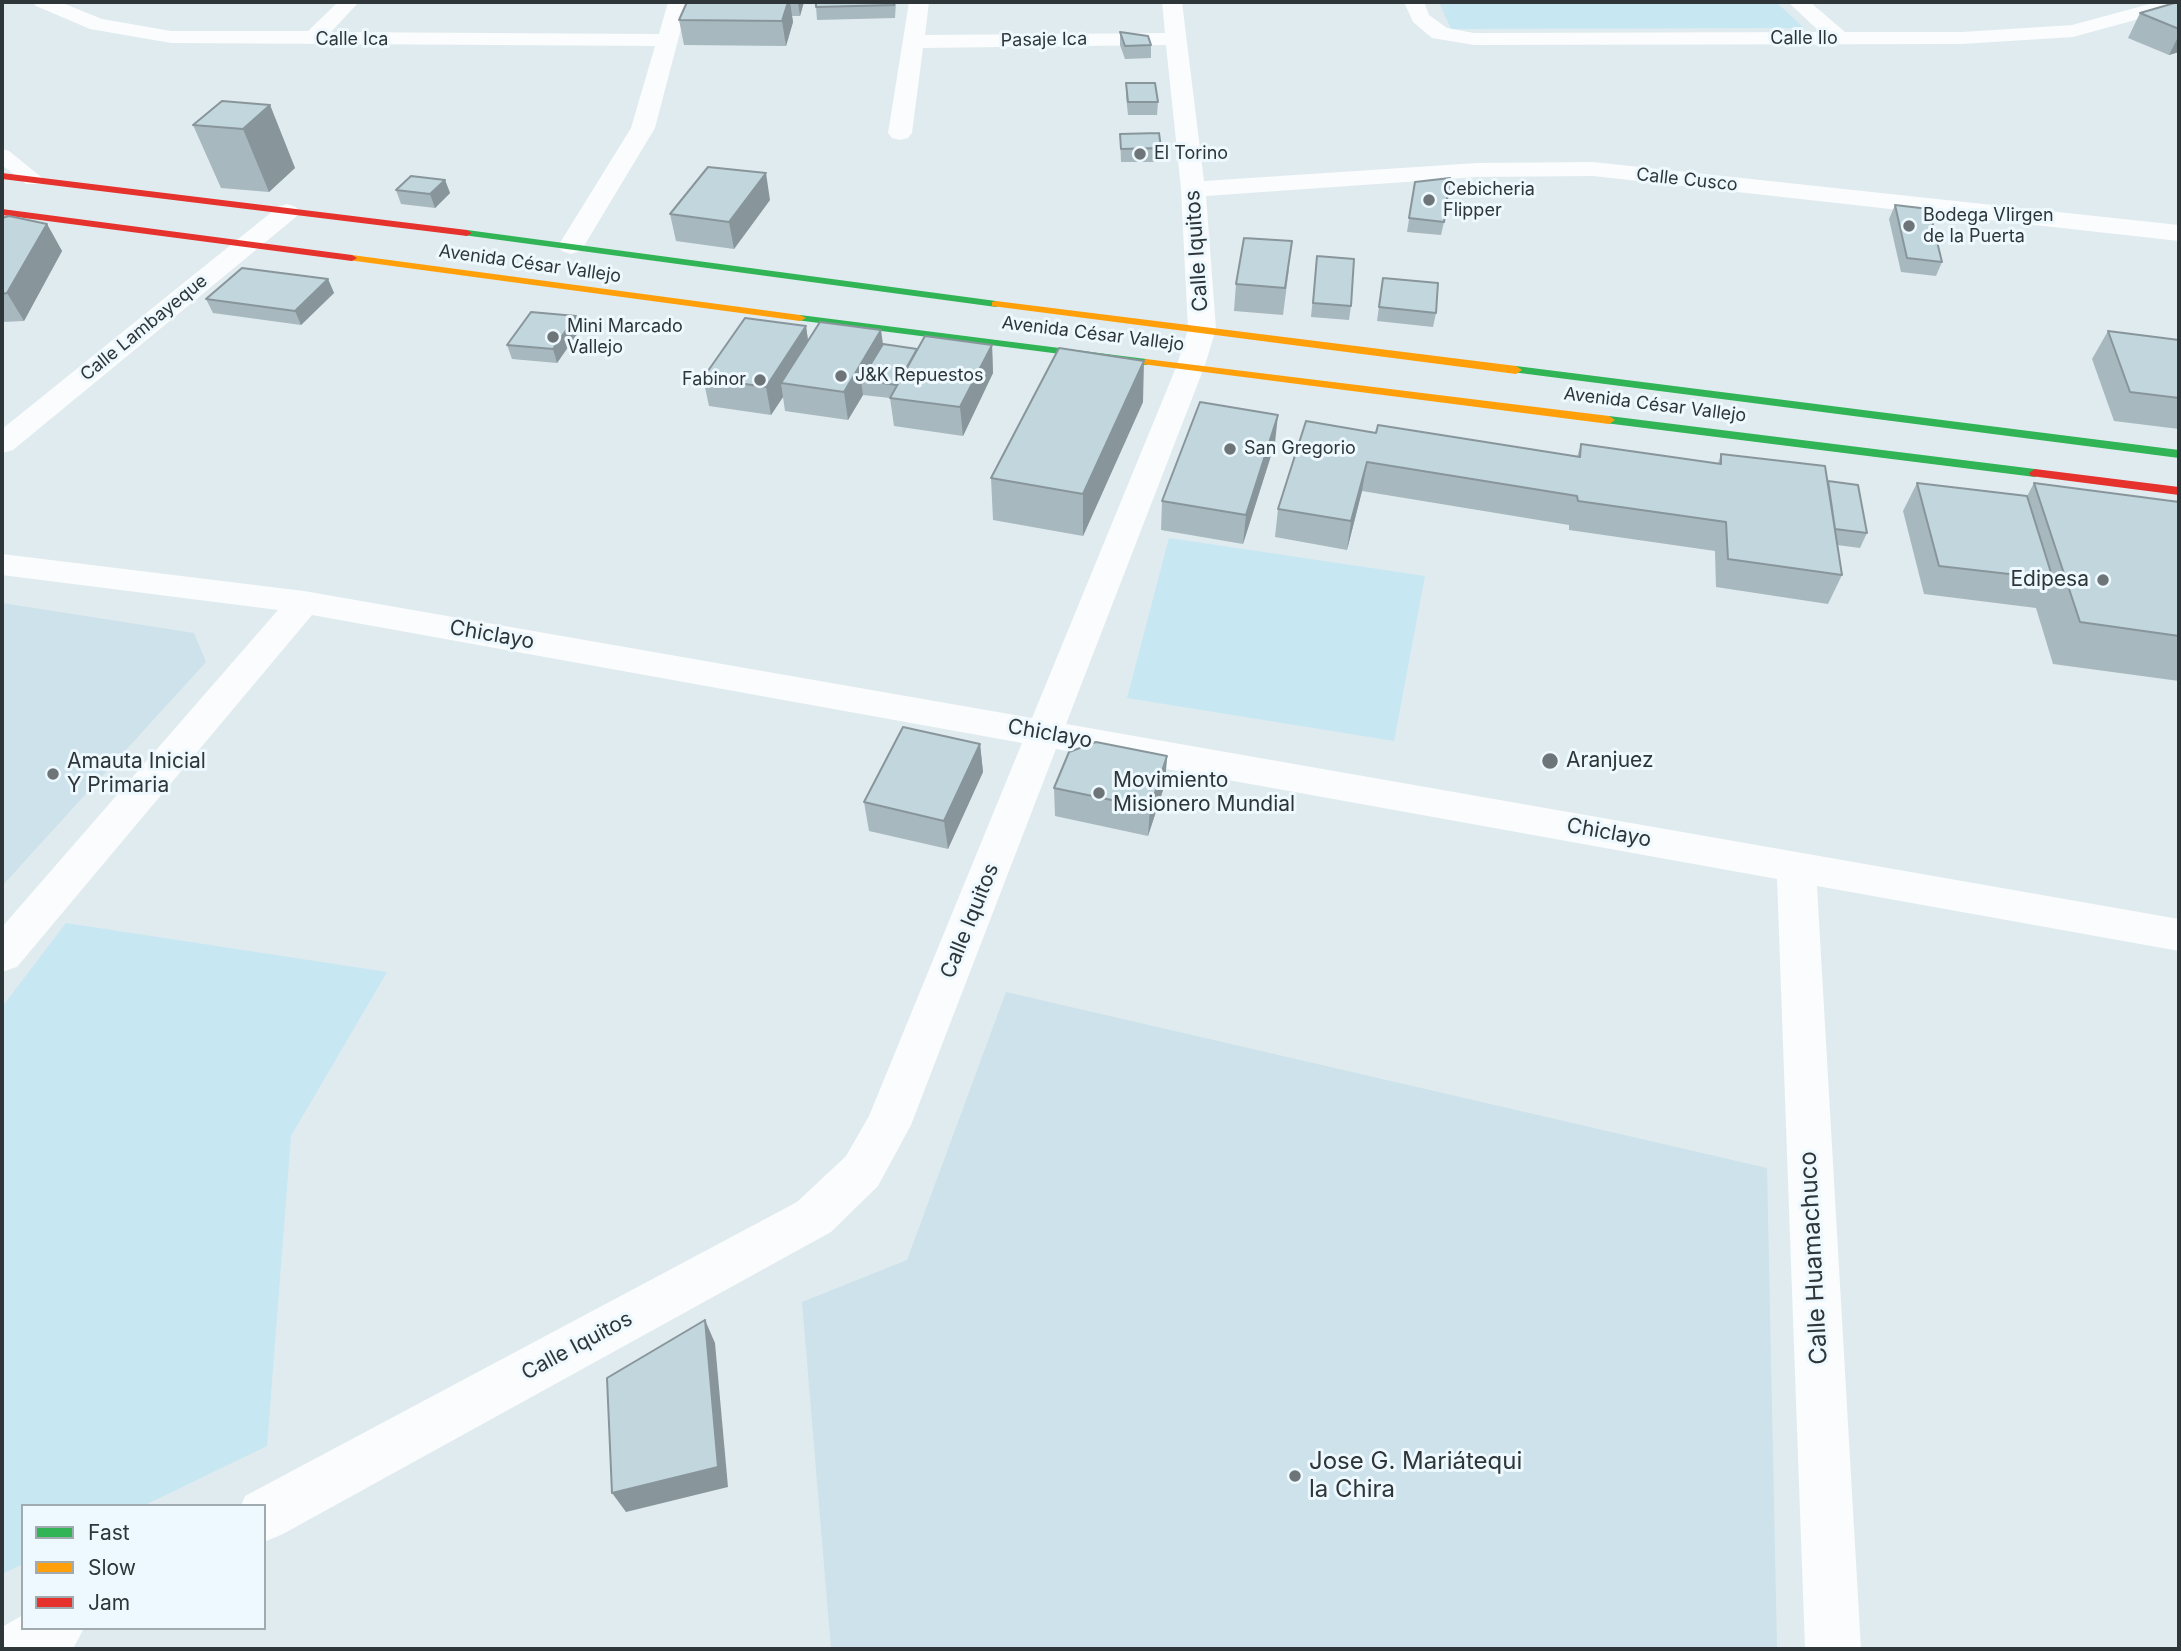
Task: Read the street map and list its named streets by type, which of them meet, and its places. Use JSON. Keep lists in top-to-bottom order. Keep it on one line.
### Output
{"streets":{"main road":["Avenida César Vallejo"],"street":["Calle Ilo","Calle Ica","Pasaje Ica","Calle Cusco","Calle Iquitos","Calle Lambayeque","Chiclayo","Calle Huamachuco"]},"crossings":[["Pasaje Ica","Calle Iquitos"],["Calle Cusco","Calle Iquitos"],["Calle Iquitos","Avenida César Vallejo"],["Calle Iquitos","Chiclayo"],["Avenida César Vallejo","Calle Lambayeque"],["Chiclayo","Calle Huamachuco"]],"places":["El Torino","Cebicheria Flipper","Bodega VIirgen de la Puerta","Mini Marcado Vallejo","J&K Repuestos","Fabinor","San Gregorio","Edipesa","Aranjuez","Amauta Inicial Y Primaria","Movimiento Misionero Mundial","Jose G. Mariátequi la Chira"],"legend":["Fast","Slow","Jam"]}
